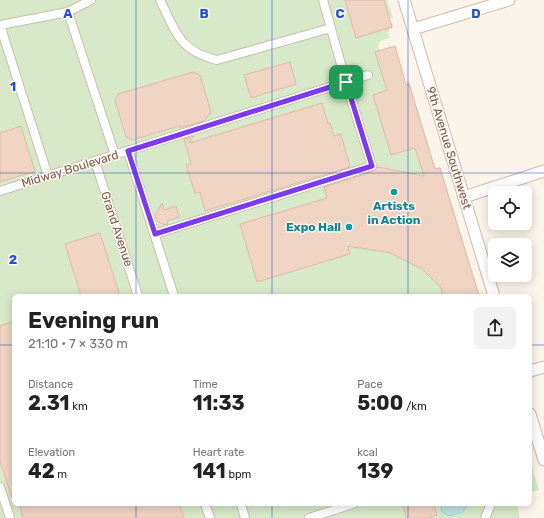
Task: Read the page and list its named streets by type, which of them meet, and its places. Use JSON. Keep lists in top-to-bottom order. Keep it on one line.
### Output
{"streets":{"street":["9th Avenue Southwest","Midway Boulevard","Grand Avenue"]},"crossings":[["Midway Boulevard","Grand Avenue"]],"places":["Artists in Action","Expo Hall"],"page":{"heading":["Evening run","21:10 · 7 × 330 m"],"stats":[["Distance","2.31 km"],["Time","11:33"],["Pace","5:00 /km"],["Elevation","42 m"],["Heart rate","141 bpm"],["kcal","139"]]},"grid":{"columns":["A","B","C","D"],"rows":["1","2"]}}
